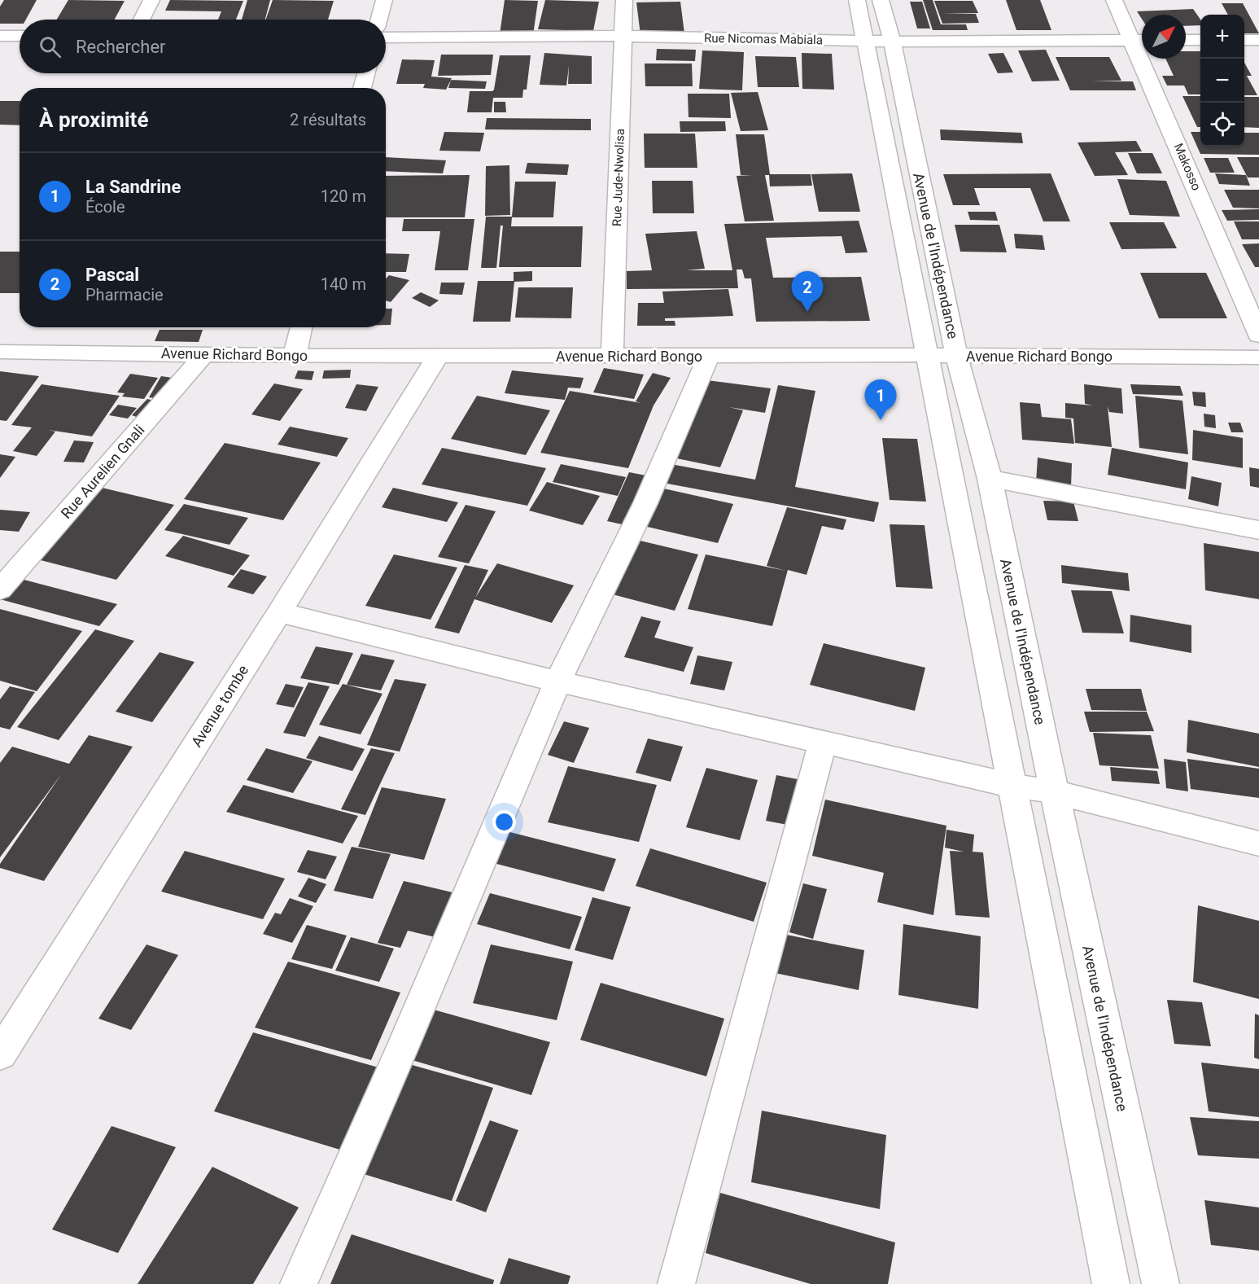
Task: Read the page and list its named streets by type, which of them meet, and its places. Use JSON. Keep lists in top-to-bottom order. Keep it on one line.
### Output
{"streets":{"street":["Rue Nicomas Mabiala","Makosso","Rue Jude-Nwolisa","Avenue de l'Indépendance","Avenue Richard Bongo","Rue Aurelien Gnali","Avenue tombe"]},"crossings":[["Rue Nicomas Mabiala","Makosso"],["Rue Nicomas Mabiala","Rue Jude-Nwolisa"],["Rue Nicomas Mabiala","Avenue de l'Indépendance"],["Rue Jude-Nwolisa","Avenue Richard Bongo"],["Avenue de l'Indépendance","Avenue Richard Bongo"],["Avenue Richard Bongo","Rue Aurelien Gnali"],["Avenue Richard Bongo","Avenue tombe"]],"north":"top right","page":{"map_buttons":["+","−"],"search":"Rechercher","heading":["À proximité","2 résultats"],"list":[{"mark":"1","name":"La Sandrine","note":"École","value":"120 m"},{"mark":"2","name":"Pascal","note":"Pharmacie","value":"140 m"}],"pins":["2","1"]}}
